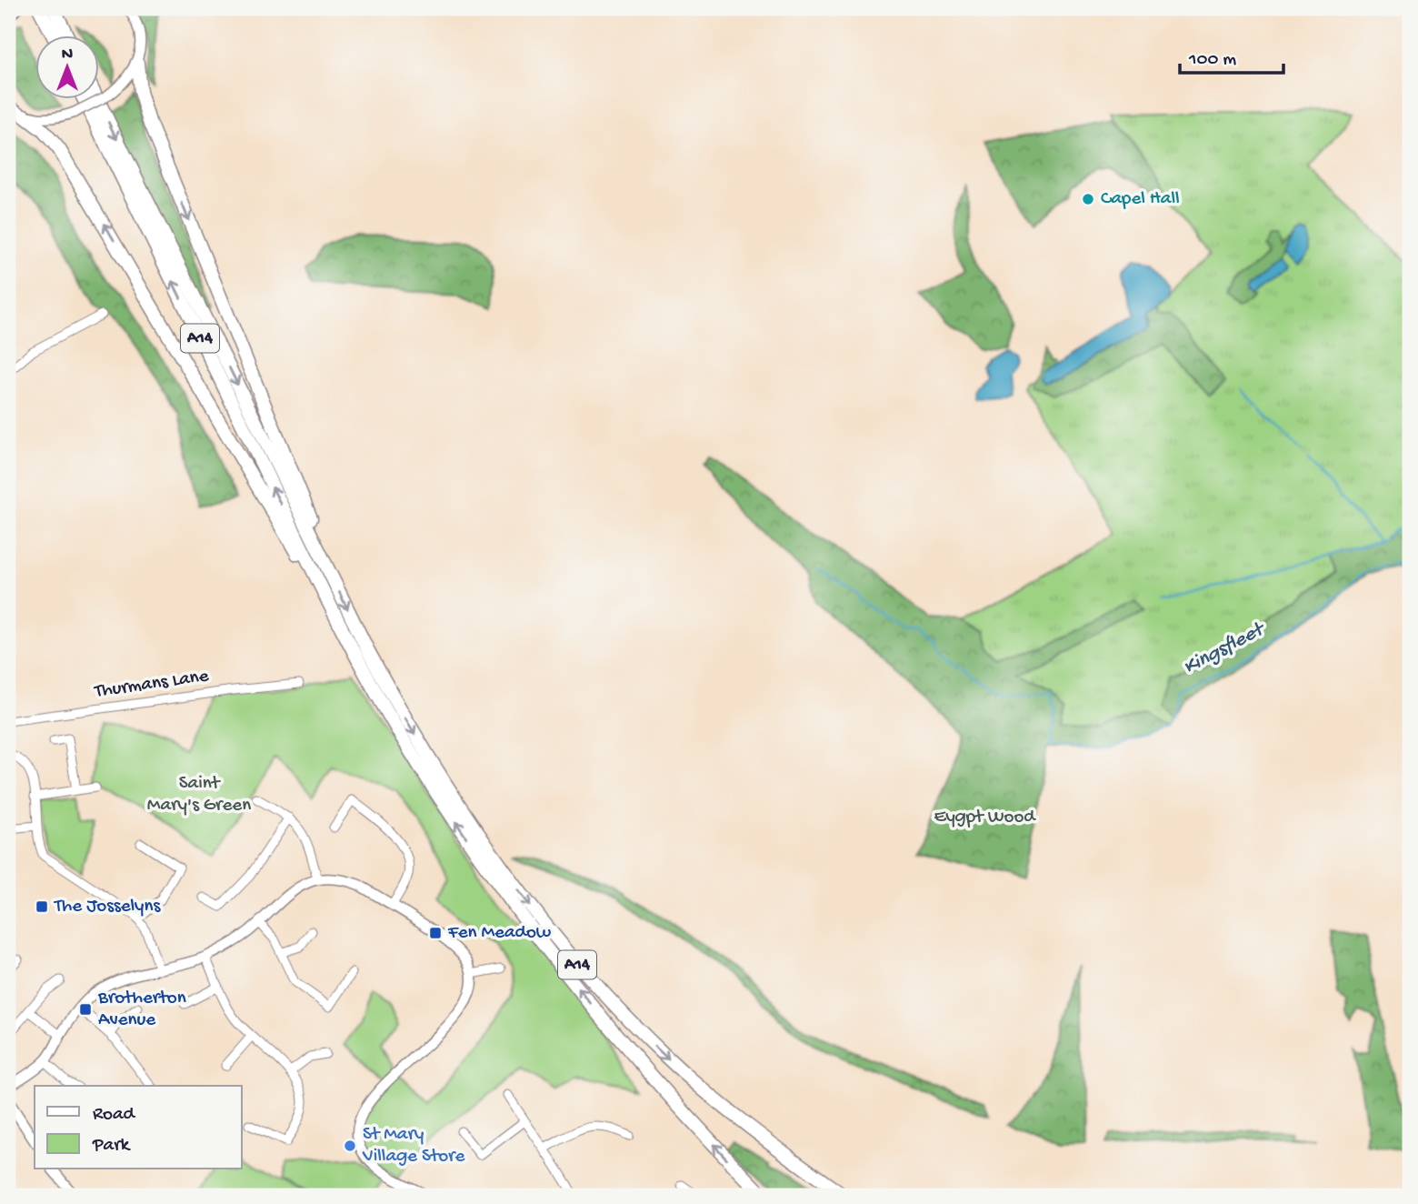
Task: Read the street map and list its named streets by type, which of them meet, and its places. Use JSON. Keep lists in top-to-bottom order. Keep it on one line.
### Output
{"streets":{"highway":["A14"],"street":["Thurmans Lane"]},"water":["Kingsfleet"],"parks":["Saint Mary's Green","Eygpt Wood"],"places":{"other":["Capel Hall","St Mary Village Store"],"transit":["The Josselyns","Fen Meadow","Brotherton Avenue"]},"legend":["Road","Park"],"scale_bar":"100 m","north":"top"}
